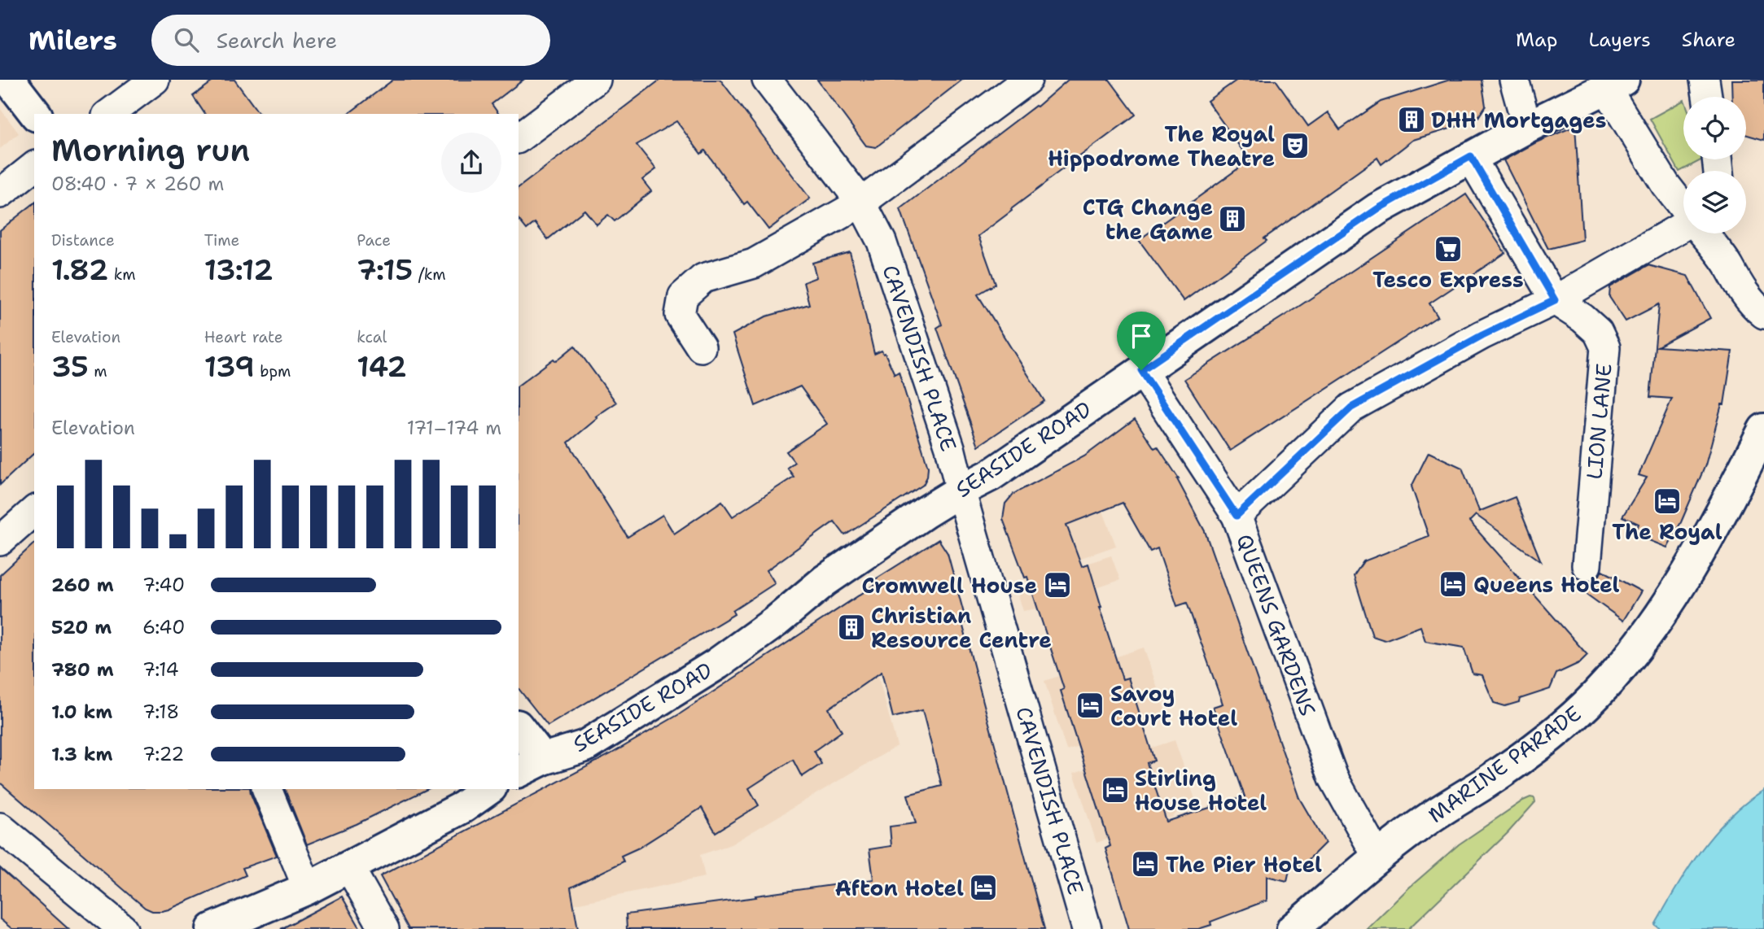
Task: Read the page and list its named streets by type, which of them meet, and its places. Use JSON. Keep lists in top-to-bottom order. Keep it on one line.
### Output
{"streets":{"main road":["SEASIDE ROAD","MARINE PARADE"],"street":["CAVENDISH PLACE","LION LANE","QUEENS GARDENS"]},"crossings":[["CAVENDISH PLACE","SEASIDE ROAD"],["SEASIDE ROAD","QUEENS GARDENS"],["QUEENS GARDENS","MARINE PARADE"]],"places":{"building":["DHH Mortgages","CTG Change the Game","Christian Resource Centre"],"theatre":["The Royal Hippodrome Theatre"],"supermarket":["Tesco Express"],"hotel":["The Royal","Queens Hotel","Cromwell House","Savoy Court Hotel","Stirling House Hotel","The Pier Hotel","Afton Hotel"]},"page":{"header":"Milers","search":"Search here","nav":["Map","Layers","Share"],"heading":["Morning run","08:40 · 7 × 260 m"],"stats":[["Distance","1.82 km"],["Time","13:12"],["Pace","7:15 /km"],["Elevation","35 m"],["Heart rate","139 bpm"],["kcal","142"]],"chart":["Elevation","171–174 m"],"list":[{"name":"260 m","note":"7:40"},{"name":"520 m","note":"6:40"},{"name":"780 m","note":"7:14"},{"name":"1.0 km","note":"7:18"},{"name":"1.3 km","note":"7:22"}]}}
